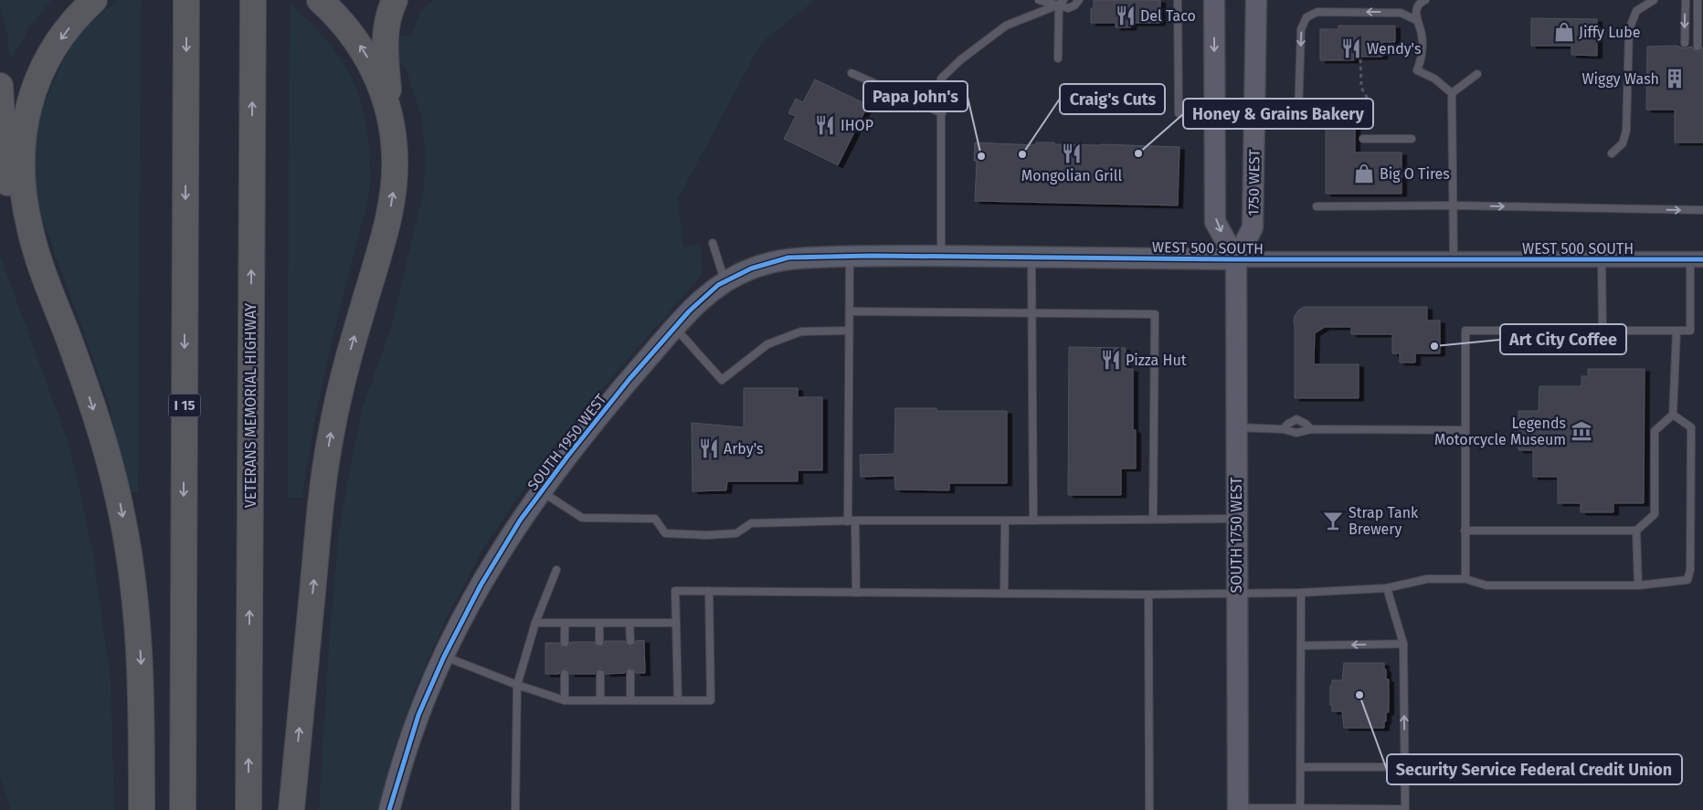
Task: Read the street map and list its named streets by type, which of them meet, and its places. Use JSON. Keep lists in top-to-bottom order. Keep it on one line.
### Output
{"streets":{"highway":["I 15","VETERANS MEMORIAL HIGHWAY"],"street":["1750 WEST","WEST 500 SOUTH","SOUTH 1950 WEST","SOUTH 1750 WEST"]},"crossings":[["1750 WEST","WEST 500 SOUTH"],["1750 WEST","SOUTH 1750 WEST"],["WEST 500 SOUTH","SOUTH 1950 WEST"],["WEST 500 SOUTH","SOUTH 1750 WEST"]],"places":{"restaurant":["Del Taco","Wendy's","IHOP","Mongolian Grill","Pizza Hut","Arby's"],"shop":["Jiffy Lube","Big O Tires"],"building":["Wiggy Wash"],"other":["Honey & Grains Bakery","Craig's Cuts","Papa John's","Art City Coffee","Security Service Federal Credit Union"],"museum":["Legends Motorcycle Museum"],"bar":["Strap Tank Brewery"]}}
